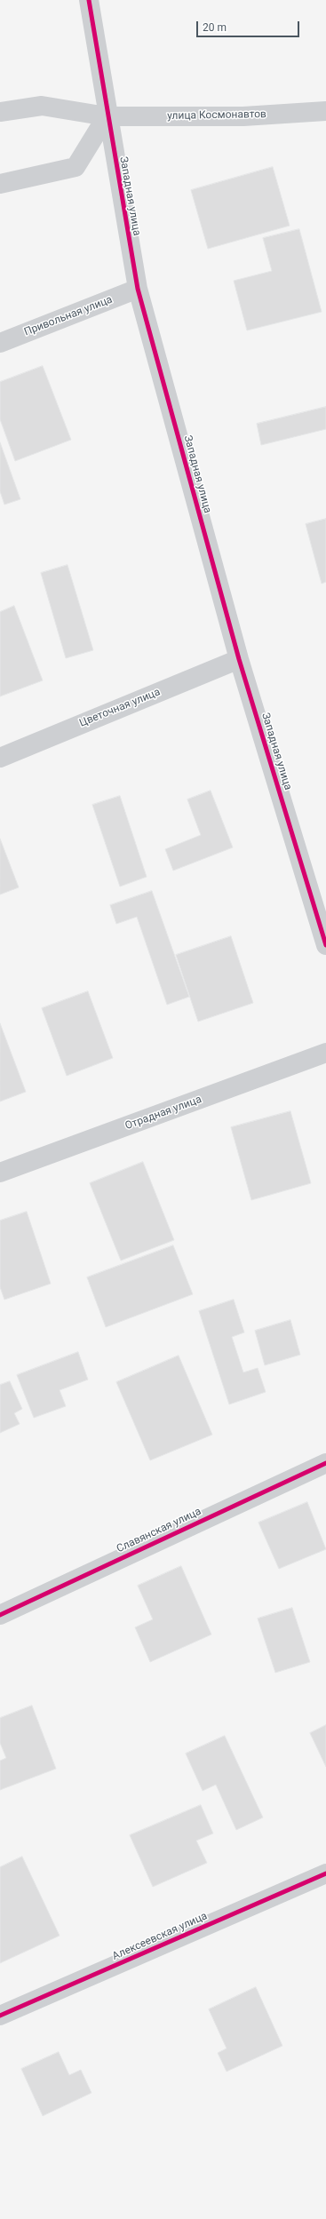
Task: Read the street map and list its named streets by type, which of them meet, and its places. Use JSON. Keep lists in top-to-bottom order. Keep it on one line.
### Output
{"streets":{"street":["улица Космонавтов","Западная улица","Привольная улица","Цветочная улица","Отрадная улица","Славянская улица","Алексеевская улица"]},"crossings":[["улица Космонавтов","Западная улица"],["Западная улица","Привольная улица"],["Западная улица","Цветочная улица"]],"scale_bar":"20 m"}
